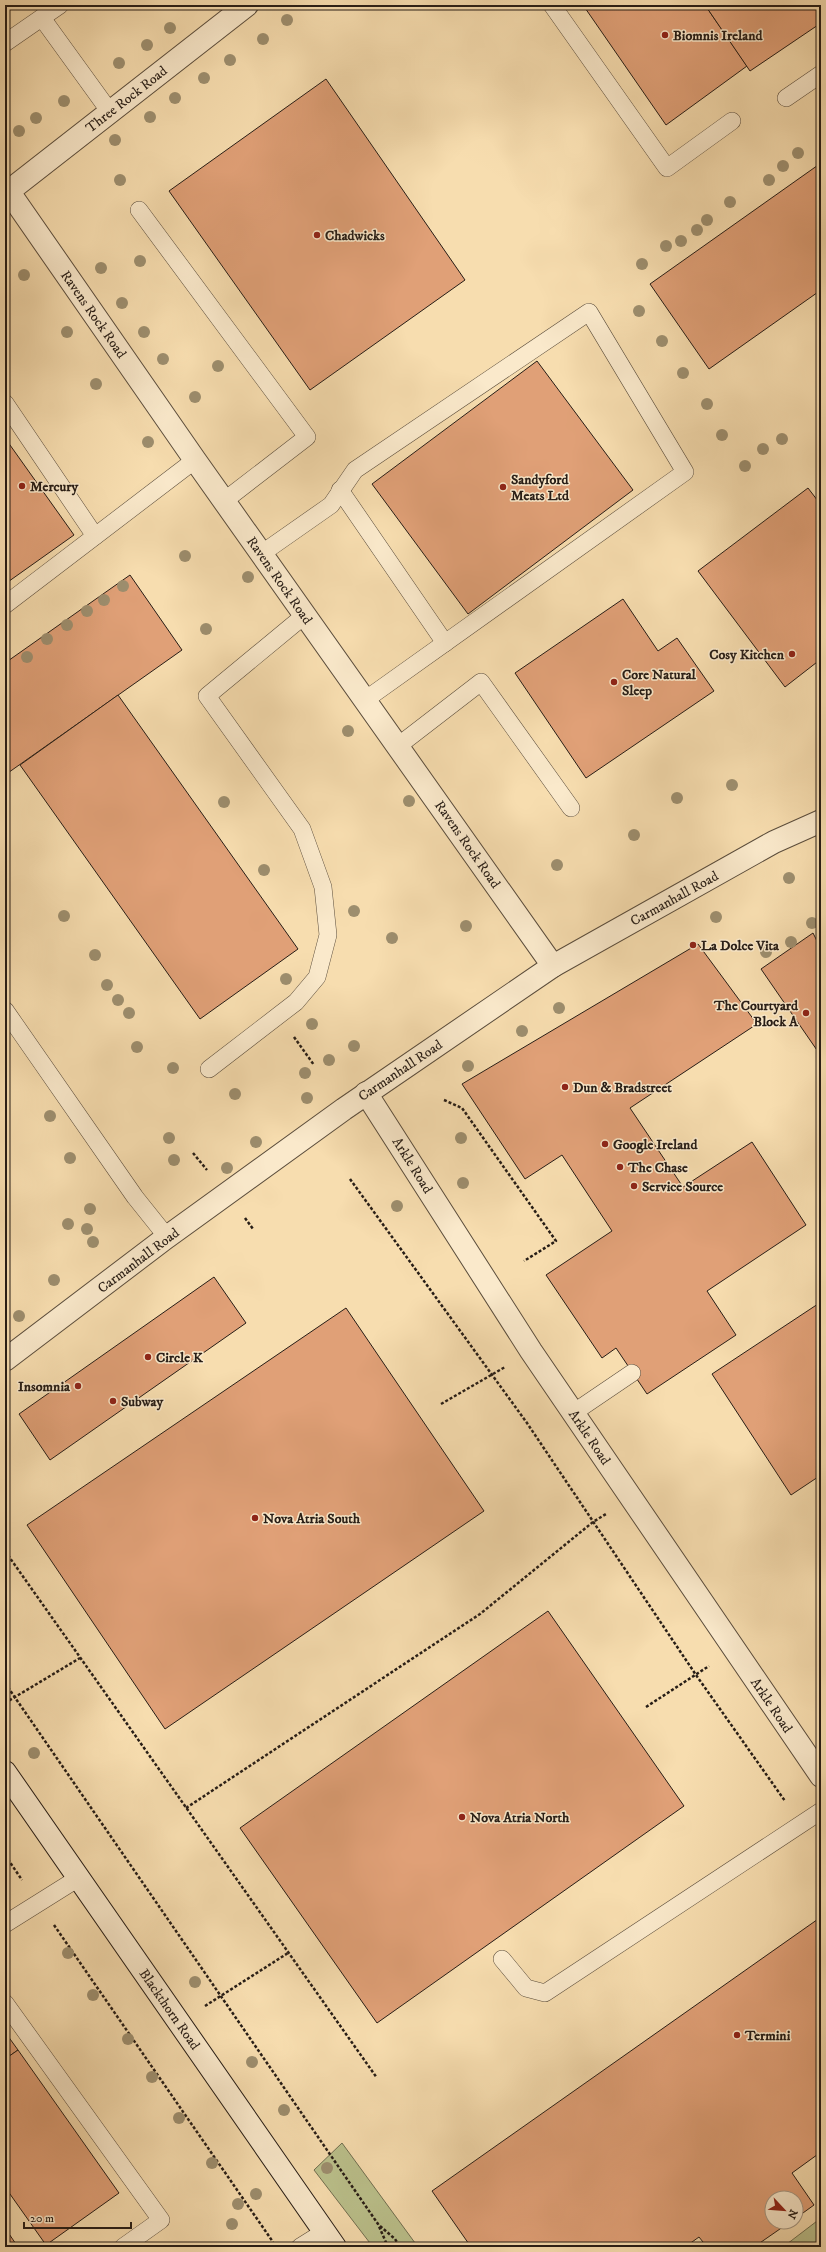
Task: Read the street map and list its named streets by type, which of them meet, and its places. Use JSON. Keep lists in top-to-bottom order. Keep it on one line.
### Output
{"streets":{"street":["Three Rock Road","Ravens Rock Road","Carmanhall Road","Arkle Road","Blackthorn Road"]},"crossings":[["Three Rock Road","Ravens Rock Road"],["Ravens Rock Road","Carmanhall Road"],["Carmanhall Road","Arkle Road"]],"places":["Biomnis Ireland","Chadwicks","Mercury","Sandyford Meats Ltd","Cosy Kitchen","Core Natural Sleep","La Dolce Vita","The Courtyard Block A","Dun & Bradstreet","Google Ireland","The Chase","Service Source","Circle K","Insomnia","Subway","Nova Atria South","Nova Atria North","Termini"],"scale_bar":"20 m","north":"bottom right"}
